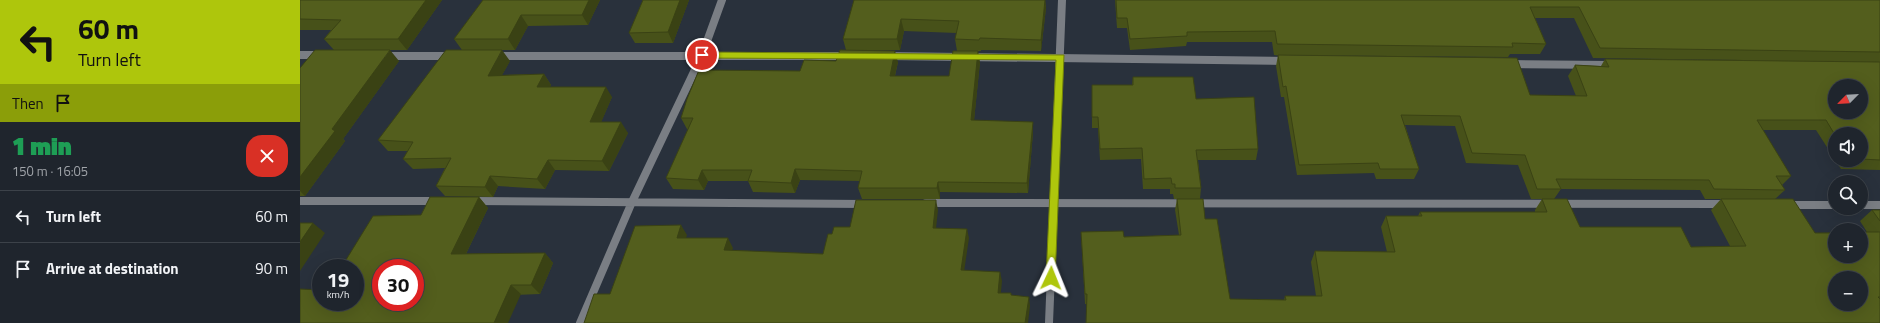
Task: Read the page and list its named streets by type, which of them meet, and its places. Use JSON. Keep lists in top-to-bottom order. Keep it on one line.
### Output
{"north":"bottom left","page":{"turn":["60 m","Turn left"],"map_buttons":["+","−"],"then":"Then","heading":["1 min","150 m · 16:05"],"list":[{"name":"Turn left","value":"60 m"},{"name":"Arrive at destination","value":"90 m"}],"speed":"19 km/h","limit":"30"}}
